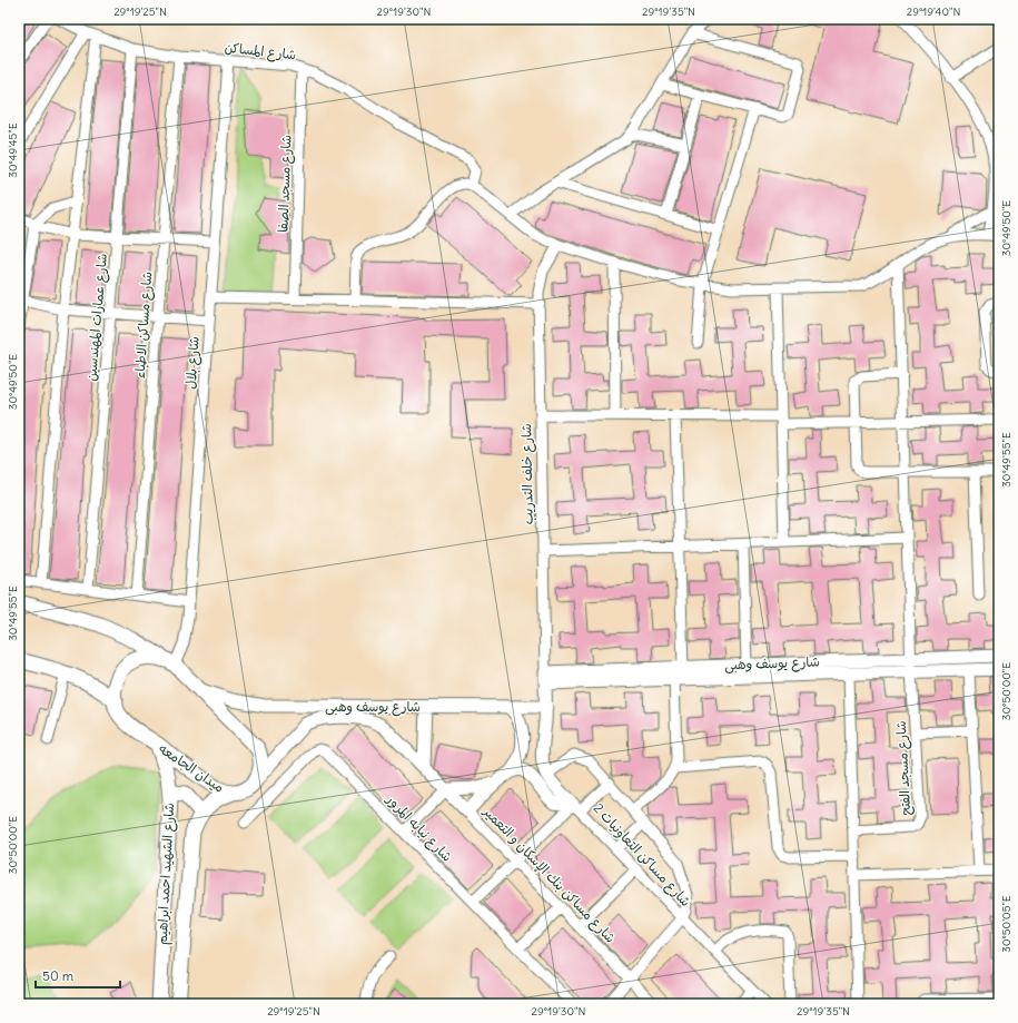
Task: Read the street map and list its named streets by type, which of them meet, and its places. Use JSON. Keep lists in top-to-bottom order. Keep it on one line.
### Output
{"streets":{"main road":["ميدان الجامعه","شارع الشهيد احمد ابراهيم"],"street":["شارع المساكن","شارع مسجد الصفا","شارع عمارات المهندسين","شارع مساكن الاطباء","شارع بلال","شارع خلف التدريب","شارع يوسف وهبى","شارع مسجد الفتح","شارع نيابه المرور","شارع مساكن التعاونيات 2","شارع مساكن بنك الإسكان و التعمير"]},"crossings":[["شارع المساكن","شارع مسجد الصفا"],["شارع المساكن","شارع عمارات المهندسين"],["شارع المساكن","شارع مساكن الاطباء"],["شارع المساكن","شارع بلال"],["شارع بلال","ميدان الجامعه"],["شارع خلف التدريب","شارع يوسف وهبى"],["شارع خلف التدريب","شارع مساكن التعاونيات 2"],["شارع يوسف وهبى","شارع مسجد الفتح"],["شارع يوسف وهبى","شارع مساكن التعاونيات 2"],["شارع يوسف وهبى","شارع مساكن بنك الإسكان و التعمير"],["ميدان الجامعه","شارع الشهيد احمد ابراهيم"]],"scale_bar":"50 m","coordinates":["29°19'25\"N","29°19'30\"N","29°19'35\"N","29°19'40\"N","30°49'45\"E","30°49'50\"E","30°49'55\"E","30°50'00\"E","30°50'05\"E"]}
